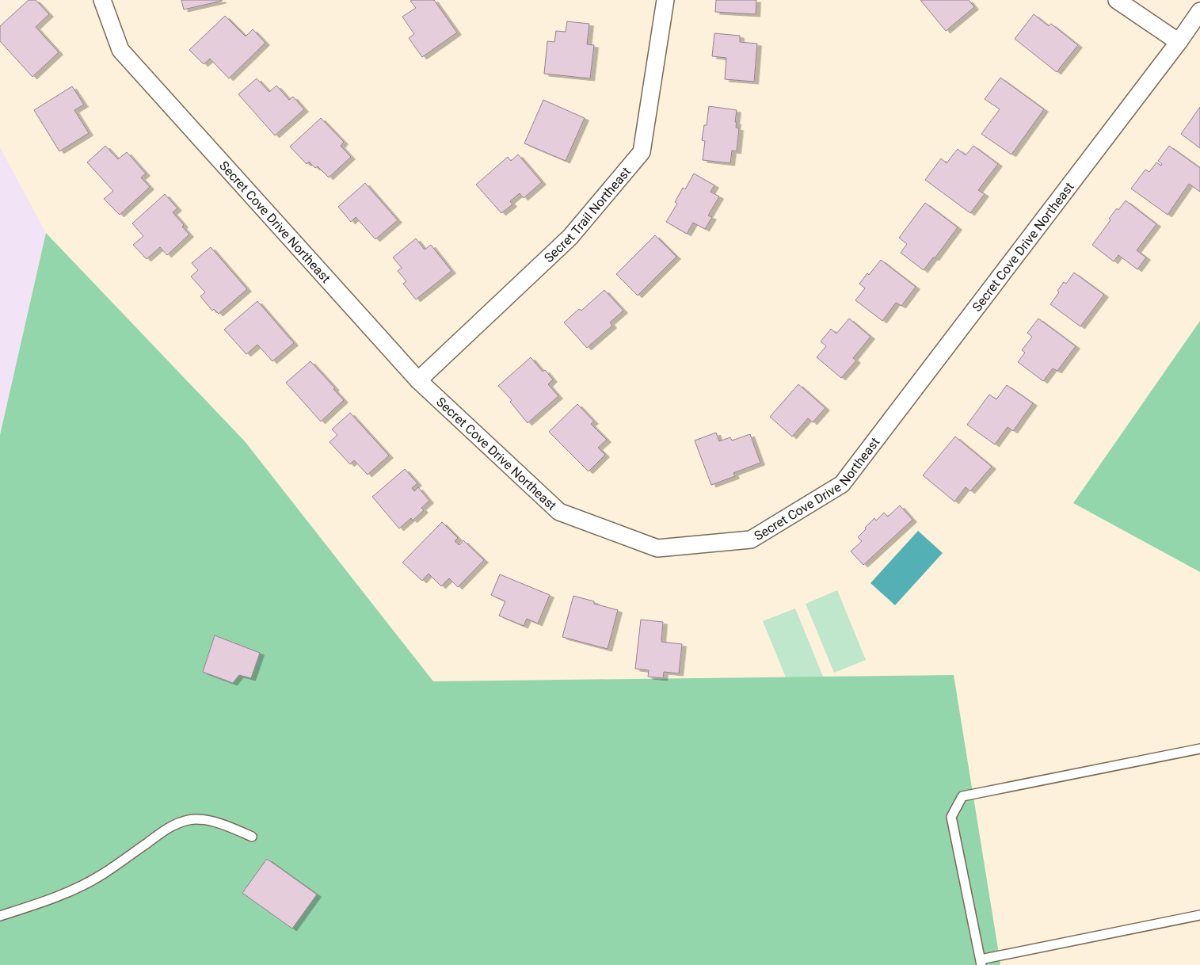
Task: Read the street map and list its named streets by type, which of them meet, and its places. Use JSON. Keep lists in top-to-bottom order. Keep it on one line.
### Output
{"streets":{"street":["Secret Trail Northeast","Secret Cove Drive Northeast"]},"crossings":[["Secret Trail Northeast","Secret Cove Drive Northeast"]]}
